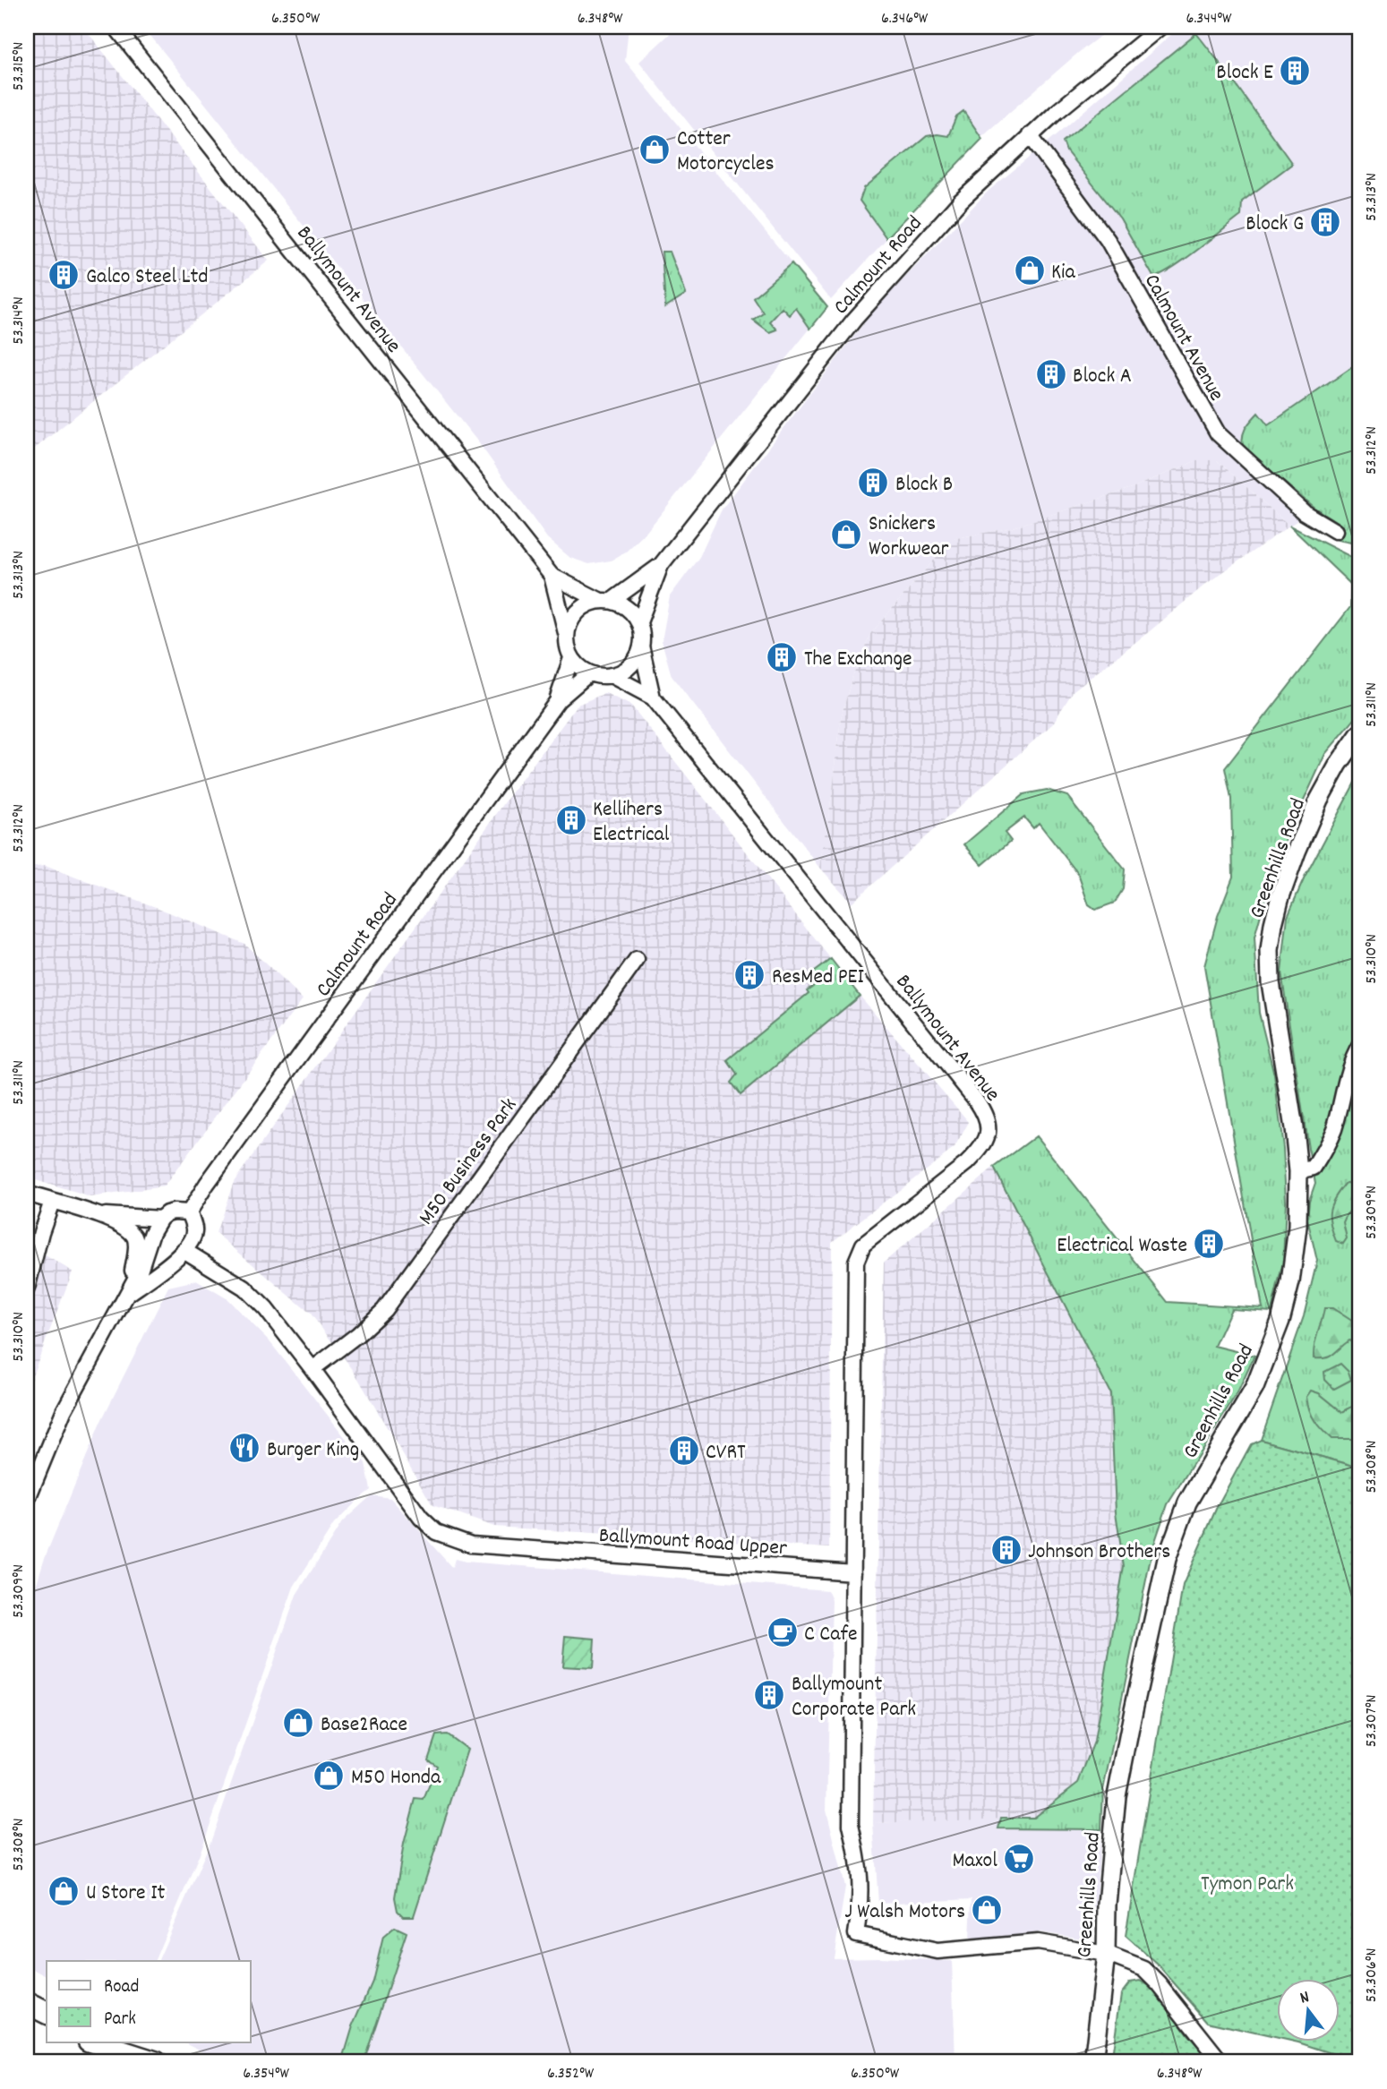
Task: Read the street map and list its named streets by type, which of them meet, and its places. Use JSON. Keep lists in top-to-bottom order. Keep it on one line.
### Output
{"streets":{"main road":["Greenhills Road"],"street":["Calmount Road","Ballymount Avenue","Calmount Avenue","M50 Business Park","Ballymount Road Upper"]},"crossings":[["Calmount Road","Ballymount Avenue"],["Calmount Road","Calmount Avenue"],["Ballymount Avenue","Ballymount Road Upper"],["M50 Business Park","Ballymount Road Upper"]],"parks":["Tymon Park"],"places":{"building":["Block E","Block G","Galco Steel Ltd","Block A","Block B","The Exchange","Kellihers Electrical","ResMed PEI","Electrical Waste","CVRT","Johnson Brothers","Ballymount Corporate Park"],"shop":["Cotter Motorcycles","Kia","Snickers Workwear","Base2Race","M50 Honda","U Store It","J Walsh Motors"],"restaurant":["Burger King"],"cafe":["C Cafe"],"supermarket":["Maxol"]},"legend":["Road","Park"],"north":"top","coordinates":["6.350°W","6.348°W","6.346°W","6.344°W","53.315°N","53.313°N","53.314°N","53.312°N","53.311°N","53.310°N","53.309°N","53.308°N","53.307°N","53.306°N","6.354°W","6.352°W"]}
